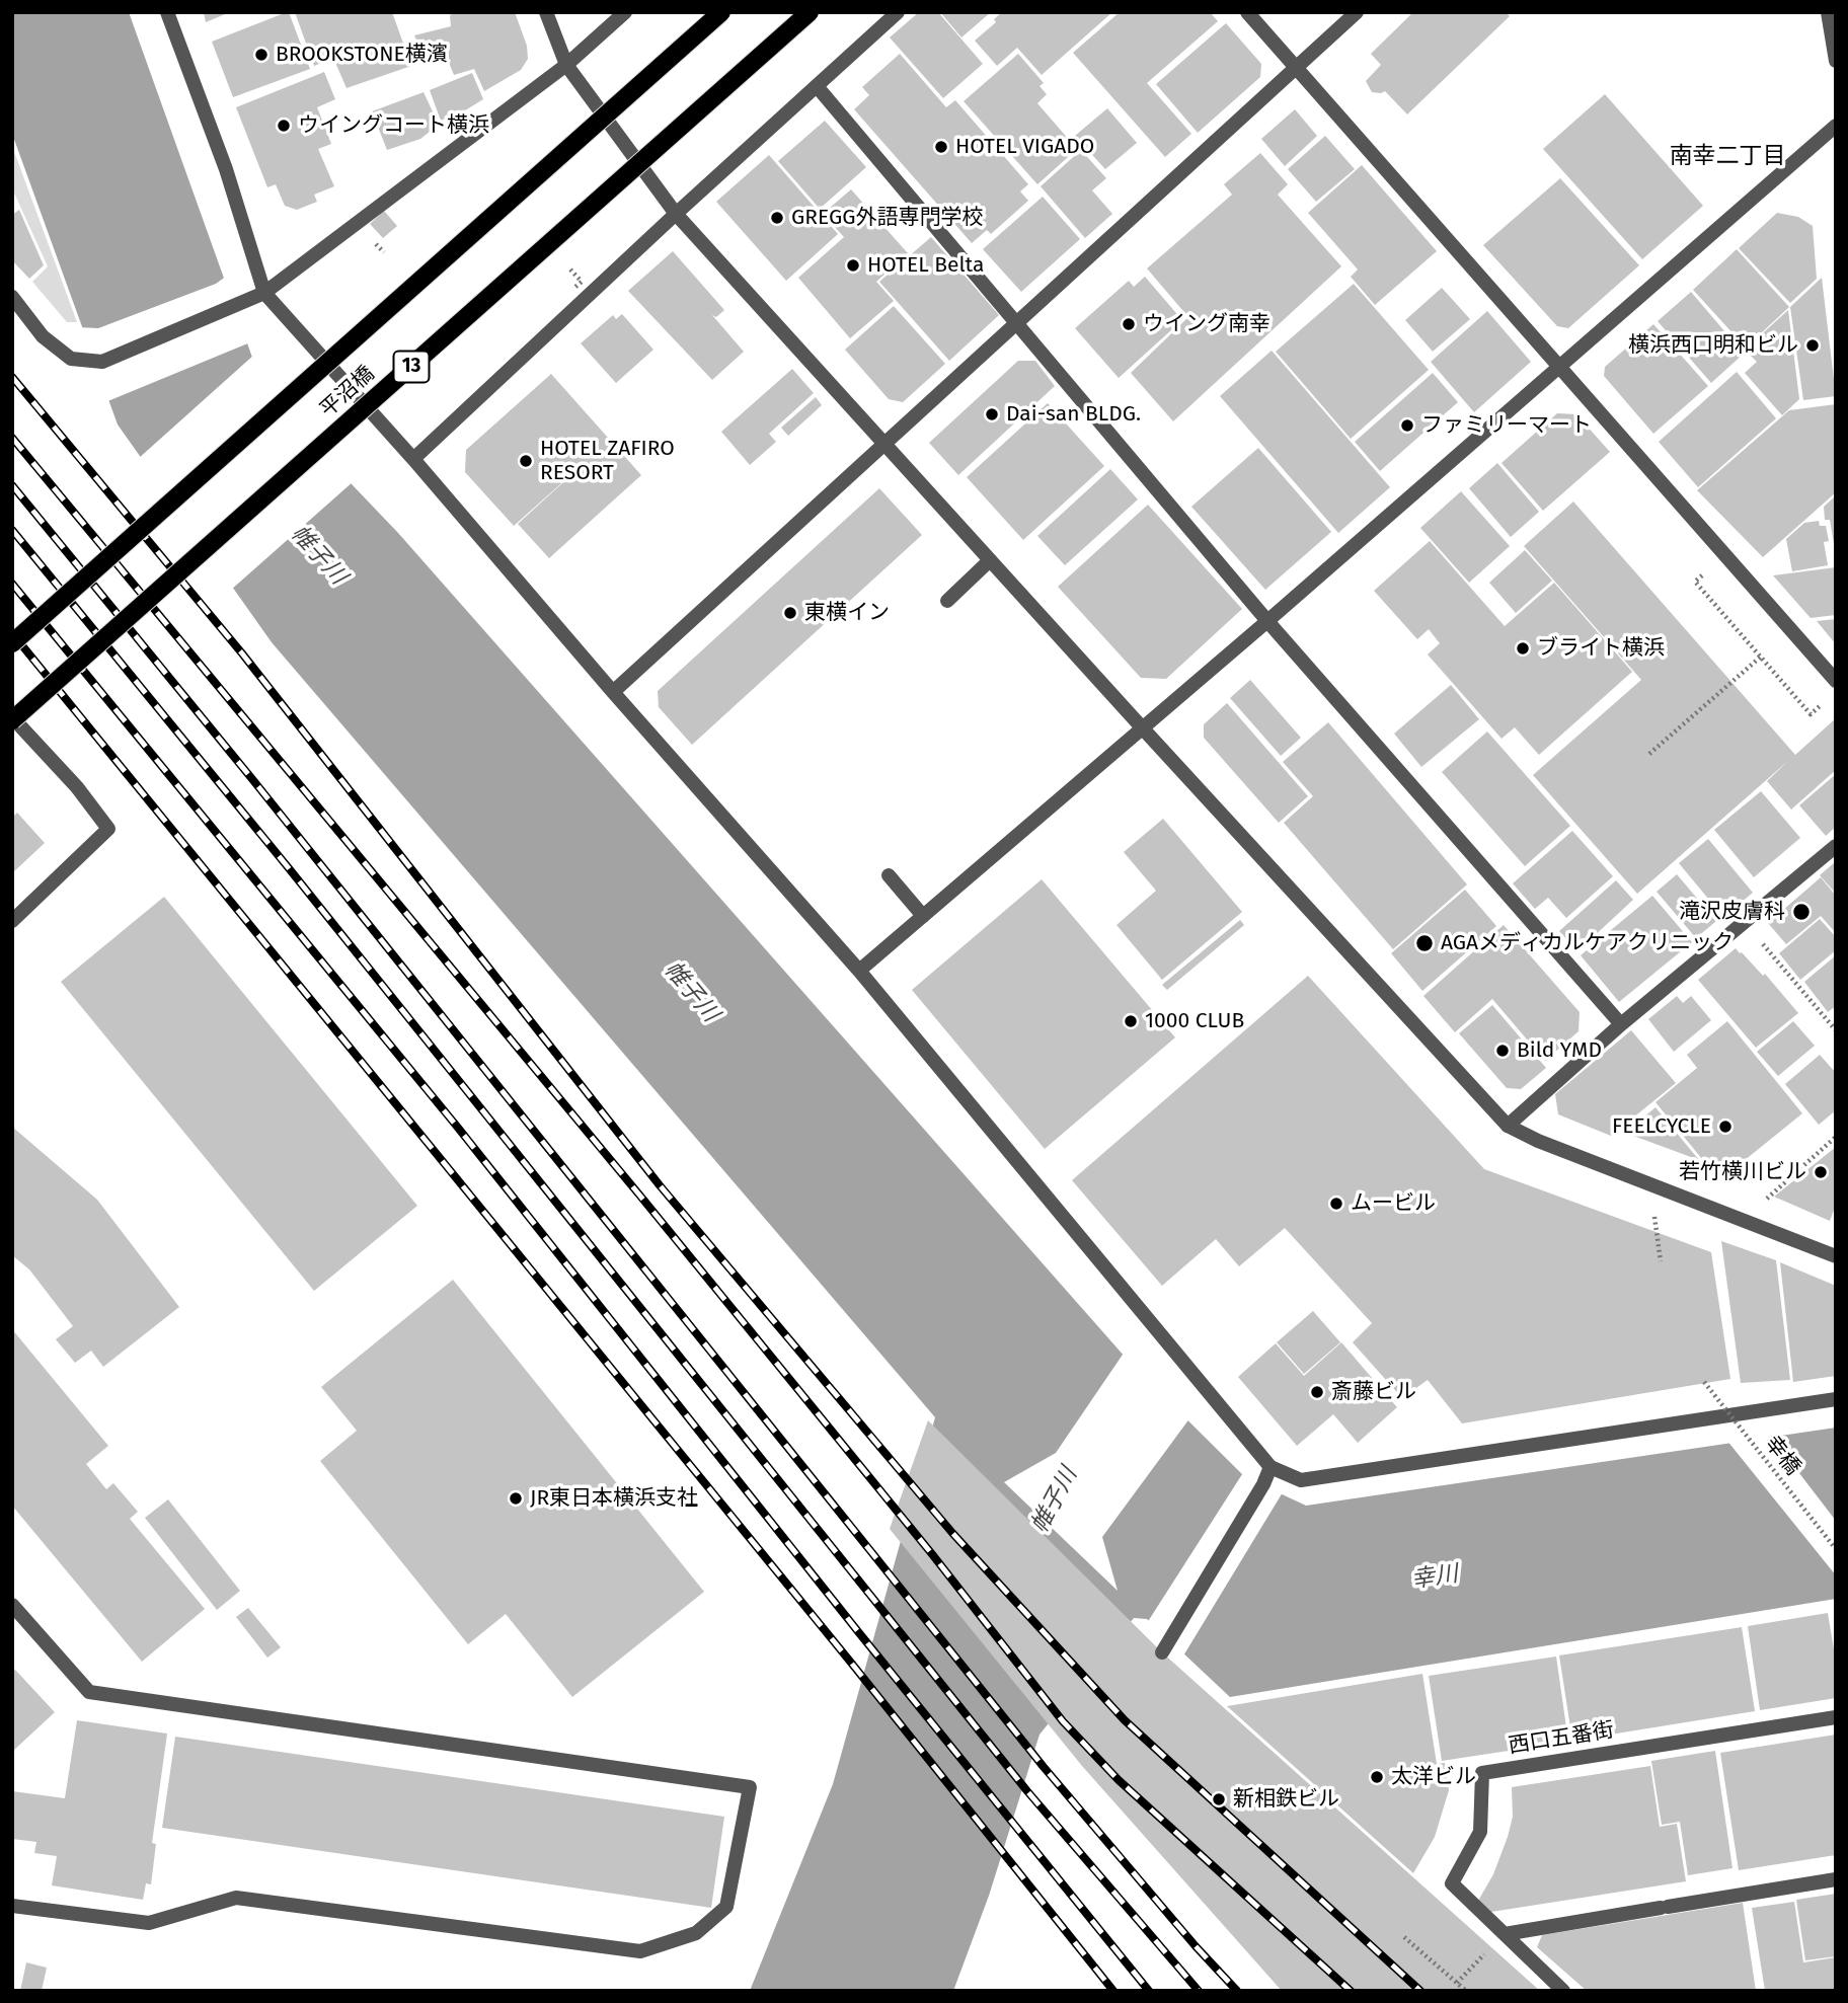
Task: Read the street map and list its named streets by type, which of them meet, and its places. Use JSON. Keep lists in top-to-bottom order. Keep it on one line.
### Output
{"streets":{"main road":["13","平沼橋"],"street":["西口五番街"],"path":["幸橋"]},"districts":["南幸二丁目"],"water":["帷子川","幸川"],"places":["BROOKSTONE横濱","ウイングコート横浜","HOTEL VIGADO","GREGG外語専門学校","HOTEL Belta","ウイング南幸","横浜西口明和ビル","Dai-san BLDG.","ファミリーマート","HOTEL ZAFIRO RESORT","東横イン","ブライト横浜","滝沢皮膚科","AGAメディカルケアクリニック","1000 CLUB","Bild YMD","FEELCYCLE","若竹横川ビル","ムービル","斎藤ビル","JR東日本横浜支社","太洋ビル","新相鉄ビル"]}
